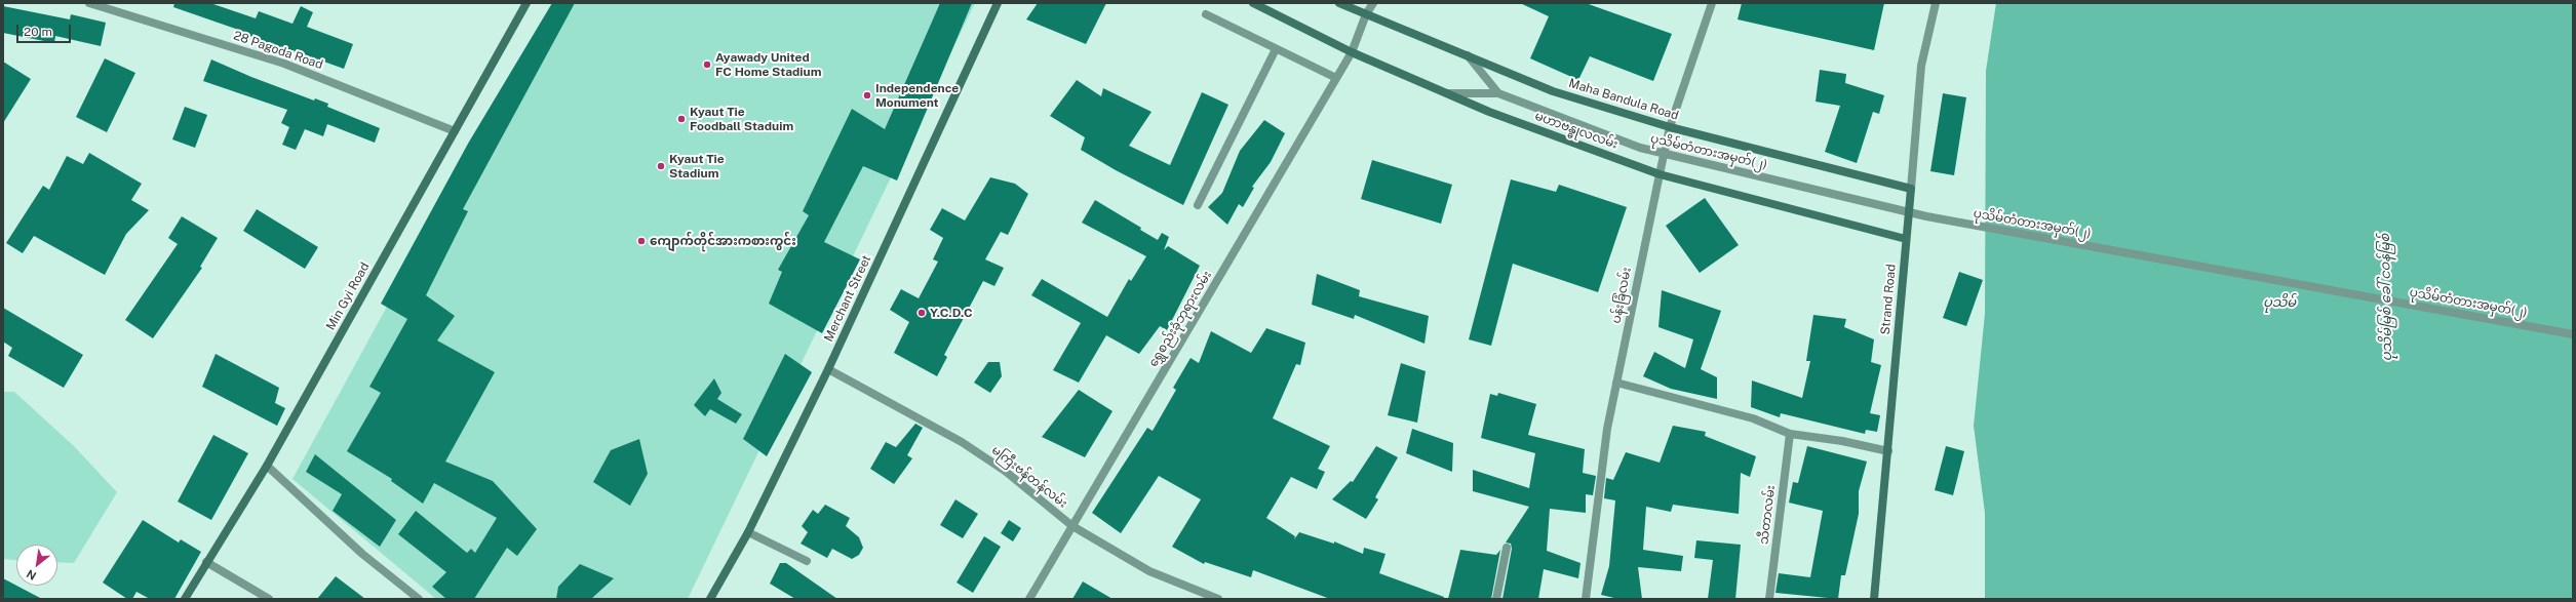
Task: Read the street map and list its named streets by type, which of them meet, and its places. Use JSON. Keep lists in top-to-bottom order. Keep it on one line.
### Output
{"streets":{"main road":["Maha Bandula Road","မဟာဗန္ဓုလလမ်း","Min Gyi Road","Merchant Street","Strand Road"],"street":["28 Pagoda Road","ပုသိမ်တံတားအမှတ်(၂)","ပန်းခြံလမ်း","ရွှေစည်းခုံဘုရားလမ်း","မကြီးဗန်တန်လမ်း","သီတာလမ်း"]},"crossings":[["28 Pagoda Road","Min Gyi Road"],["Maha Bandula Road","ပန်းခြံလမ်း"],["Maha Bandula Road","Strand Road"],["Maha Bandula Road","ရွှေစည်းခုံဘုရားလမ်း"],["မဟာဗန္ဓုလလမ်း","ပန်းခြံလမ်း"],["မဟာဗန္ဓုလလမ်း","Strand Road"],["မဟာဗန္ဓုလလမ်း","ရွှေစည်းခုံဘုရားလမ်း"],["Merchant Street","မကြီးဗန်တန်လမ်း"],["ရွှေစည်းခုံဘုရားလမ်း","မကြီးဗန်တန်လမ်း"]],"water":["ပုသိမ်မြစ် ခေါ် ငဝန်မြစ်","ပုသိမ်"],"places":["Ayawady United FC Home Stadium","Independence Monument","Kyaut Tie Foodball Staduim","Kyaut Tie Stadium","ကျောက်တိုင်အားကစားကွင်း","Y.C.D.C"],"scale_bar":"20 m","north":"bottom left"}
